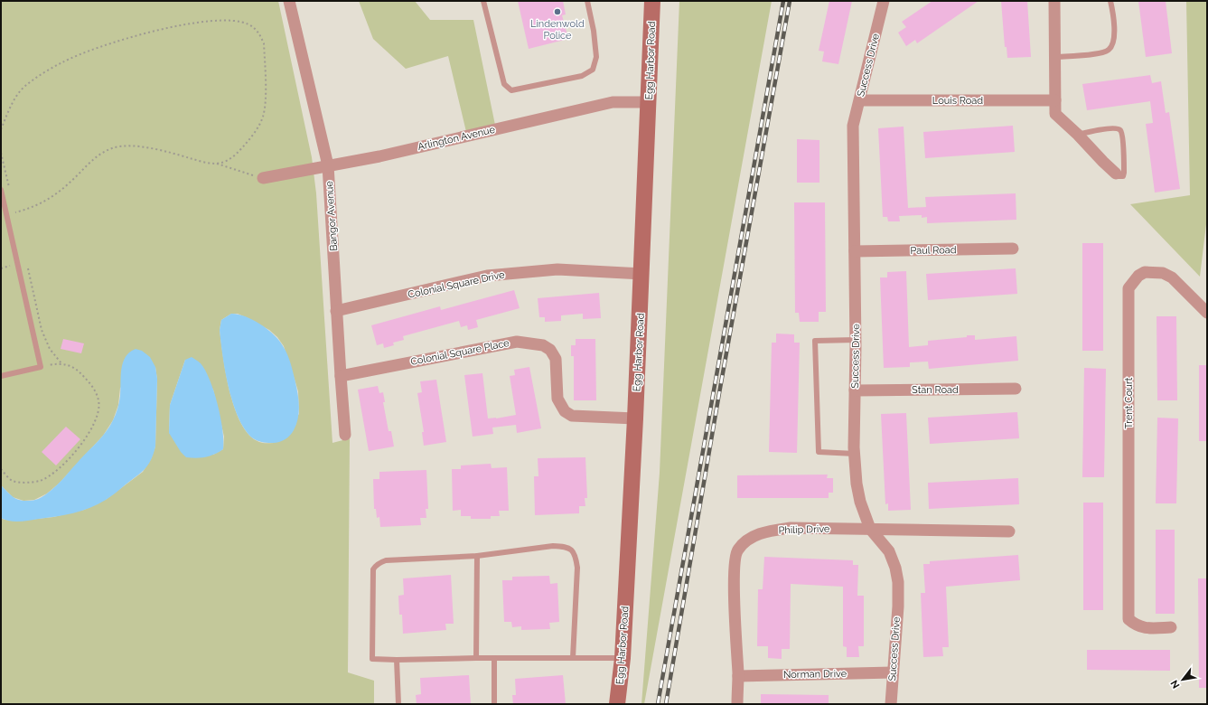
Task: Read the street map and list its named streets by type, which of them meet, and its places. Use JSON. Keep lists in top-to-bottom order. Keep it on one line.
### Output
{"streets":{"street":["Egg Harbor Road","Success Drive","Louis Road","Arlington Avenue","Bangor Avenue","Paul Road","Colonial Square Drive","Colonial Square Place","Stan Road","Trent Court","Philip Drive","Norman Drive"]},"crossings":[["Egg Harbor Road","Arlington Avenue"],["Egg Harbor Road","Colonial Square Drive"],["Egg Harbor Road","Colonial Square Place"],["Success Drive","Louis Road"],["Success Drive","Paul Road"],["Success Drive","Stan Road"],["Success Drive","Philip Drive"],["Success Drive","Norman Drive"],["Arlington Avenue","Bangor Avenue"],["Bangor Avenue","Colonial Square Drive"],["Bangor Avenue","Colonial Square Place"],["Philip Drive","Norman Drive"]],"places":["Lindenwold Police"],"north":"bottom left"}
